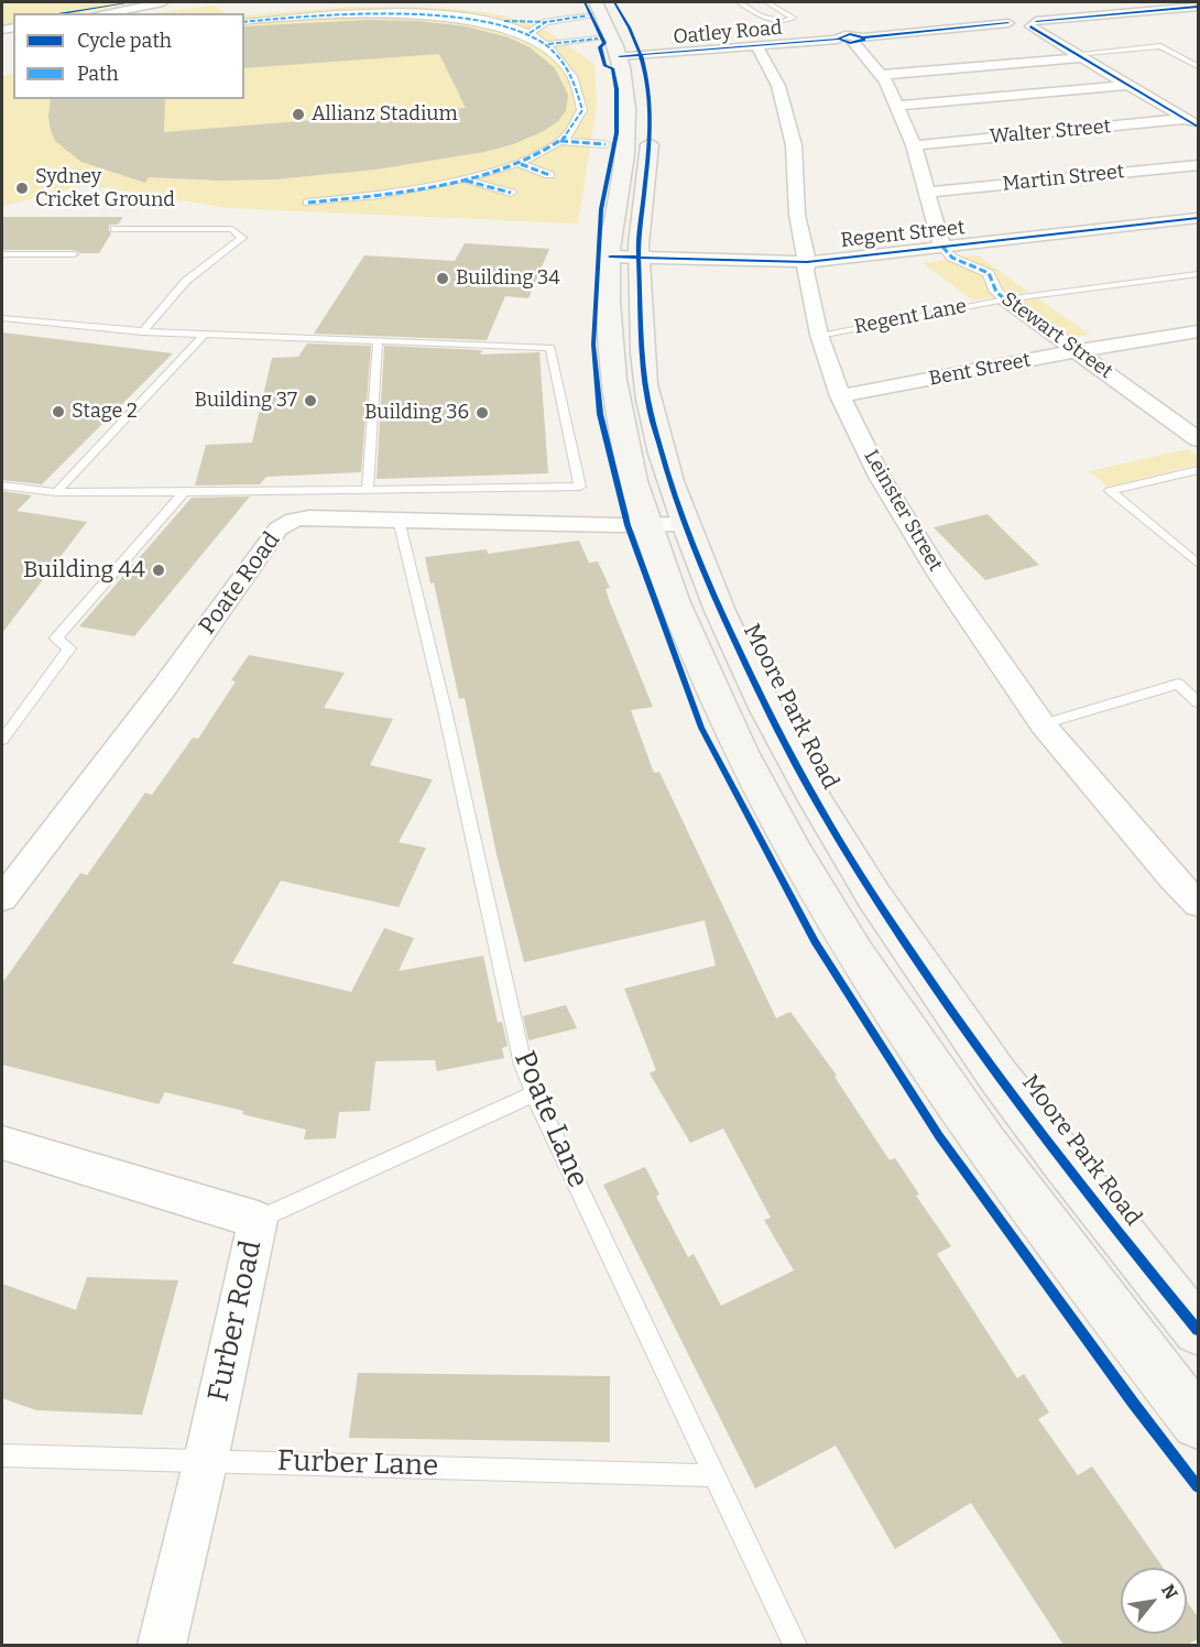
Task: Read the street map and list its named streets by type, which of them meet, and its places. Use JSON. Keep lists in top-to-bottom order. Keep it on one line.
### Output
{"streets":{"main road":["Moore Park Road"],"street":["Oatley Road","Walter Street","Martin Street","Regent Street","Stewart Street","Bent Street","Leinster Street","Poate Road","Furber Road"],"lane":["Regent Lane","Poate Lane","Furber Lane"]},"crossings":[["Oatley Road","Leinster Street"],["Oatley Road","Moore Park Road"],["Regent Street","Stewart Street"],["Regent Street","Leinster Street"],["Regent Street","Moore Park Road"],["Regent Lane","Stewart Street"],["Regent Lane","Leinster Street"],["Stewart Street","Bent Street"],["Bent Street","Leinster Street"],["Poate Road","Moore Park Road"],["Poate Road","Poate Lane"],["Poate Lane","Furber Lane"],["Furber Road","Furber Lane"]],"places":["Allianz Stadium","Sydney Cricket Ground","Building 34","Building 37","Stage 2","Building 36","Building 44"],"legend":["Cycle path","Path"],"north":"top right"}
